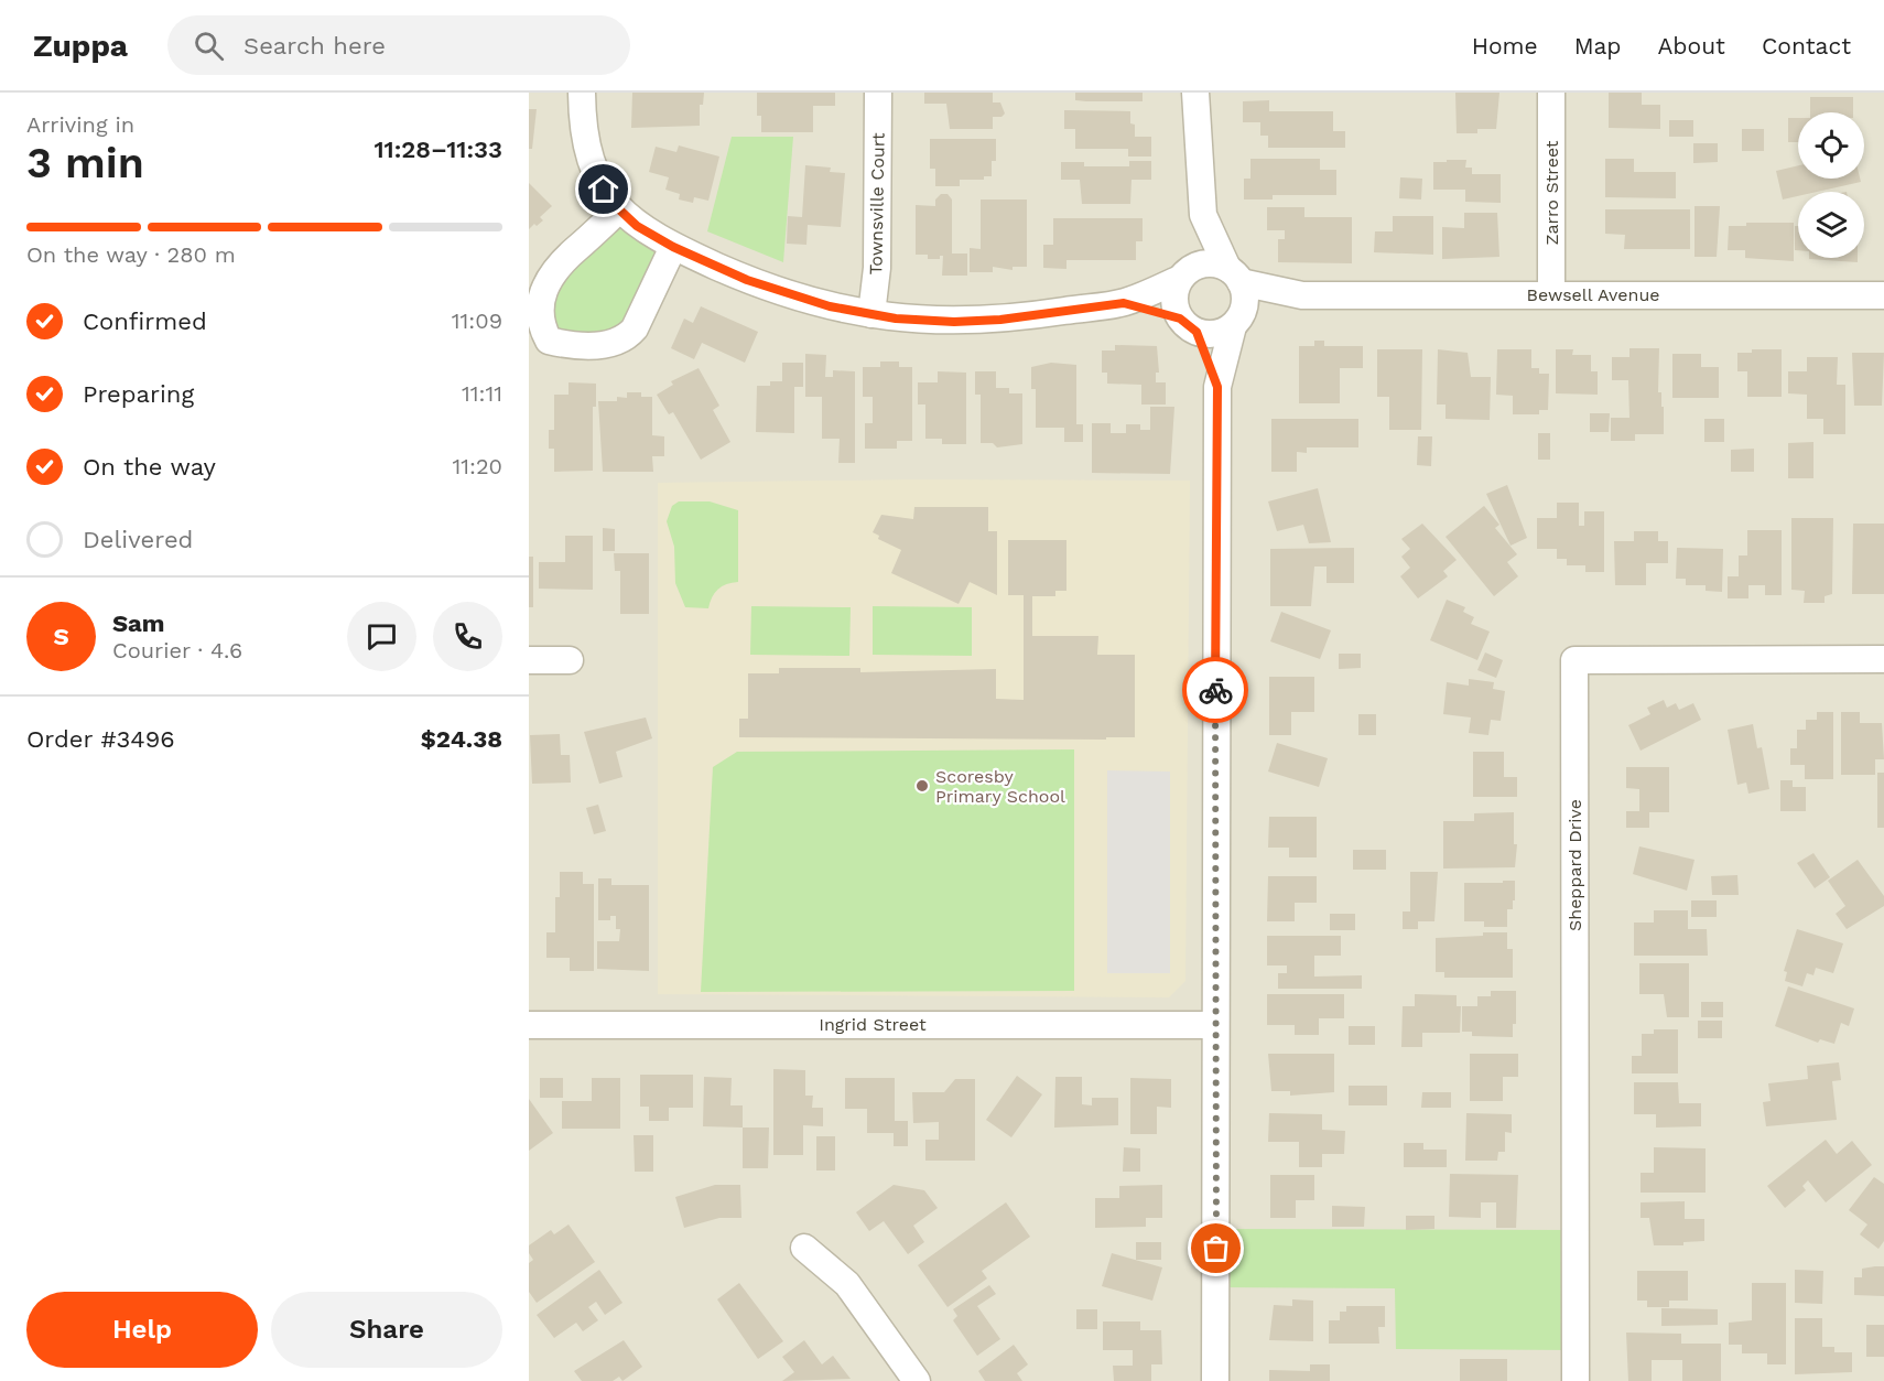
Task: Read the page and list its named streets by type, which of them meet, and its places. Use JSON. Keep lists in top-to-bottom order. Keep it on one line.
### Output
{"streets":{"street":["Zarro Street","Townsville Court","Bewsell Avenue","Sheppard Drive","Ingrid Street"]},"crossings":[["Zarro Street","Bewsell Avenue"]],"places":["Scoresby Primary School"],"page":{"header":"Zuppa","search":"Search here","nav":["Home","Map","About","Contact"],"heading":["3 min","Arriving in","11:28–11:33"],"panel":["Sam","Courier · 4.6","Order #3496","$24.38"],"bar":"On the way · 280 m","list":[["Confirmed","11:09"],["Preparing","11:11"],["On the way","11:20"],"Delivered"],"round":"S","buttons":["Help","Share"]}}
